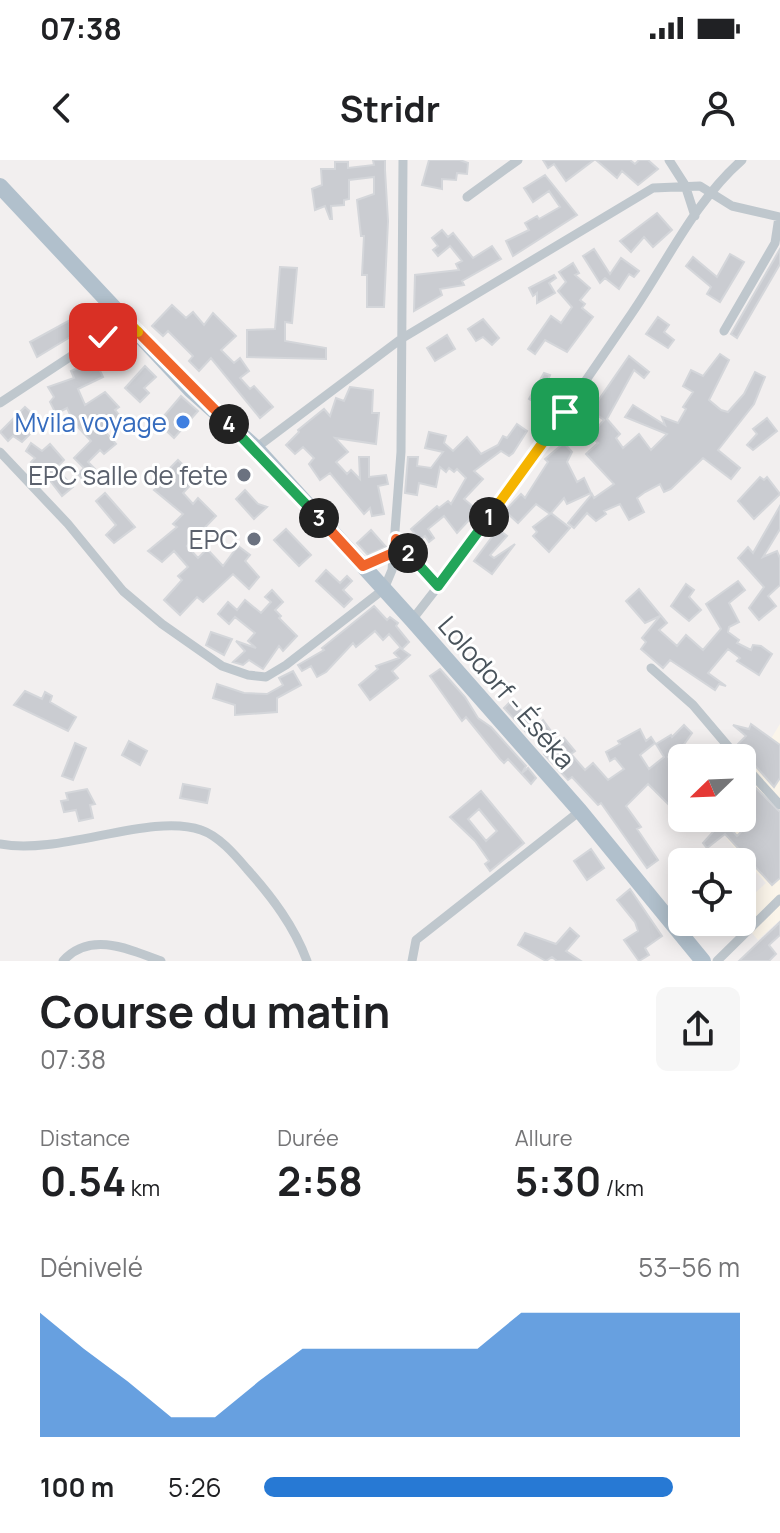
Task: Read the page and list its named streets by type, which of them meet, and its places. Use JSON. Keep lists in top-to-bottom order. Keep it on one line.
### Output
{"streets":{"main road":["Lolodorf - Éséka"]},"places":["Mvila voyage","EPC salle de fete","EPC"],"north":"bottom left","page":{"status":"07:38","header":"Stridr","pins":["4","1","3","2"],"heading":["Course du matin","07:38"],"stats":[["Distance","0.54 km"],["Durée","2:58"],["Allure","5:30 /km"]],"chart":["Dénivelé","53–56 m"],"list":[{"name":"100 m","note":"5:26"}]}}
